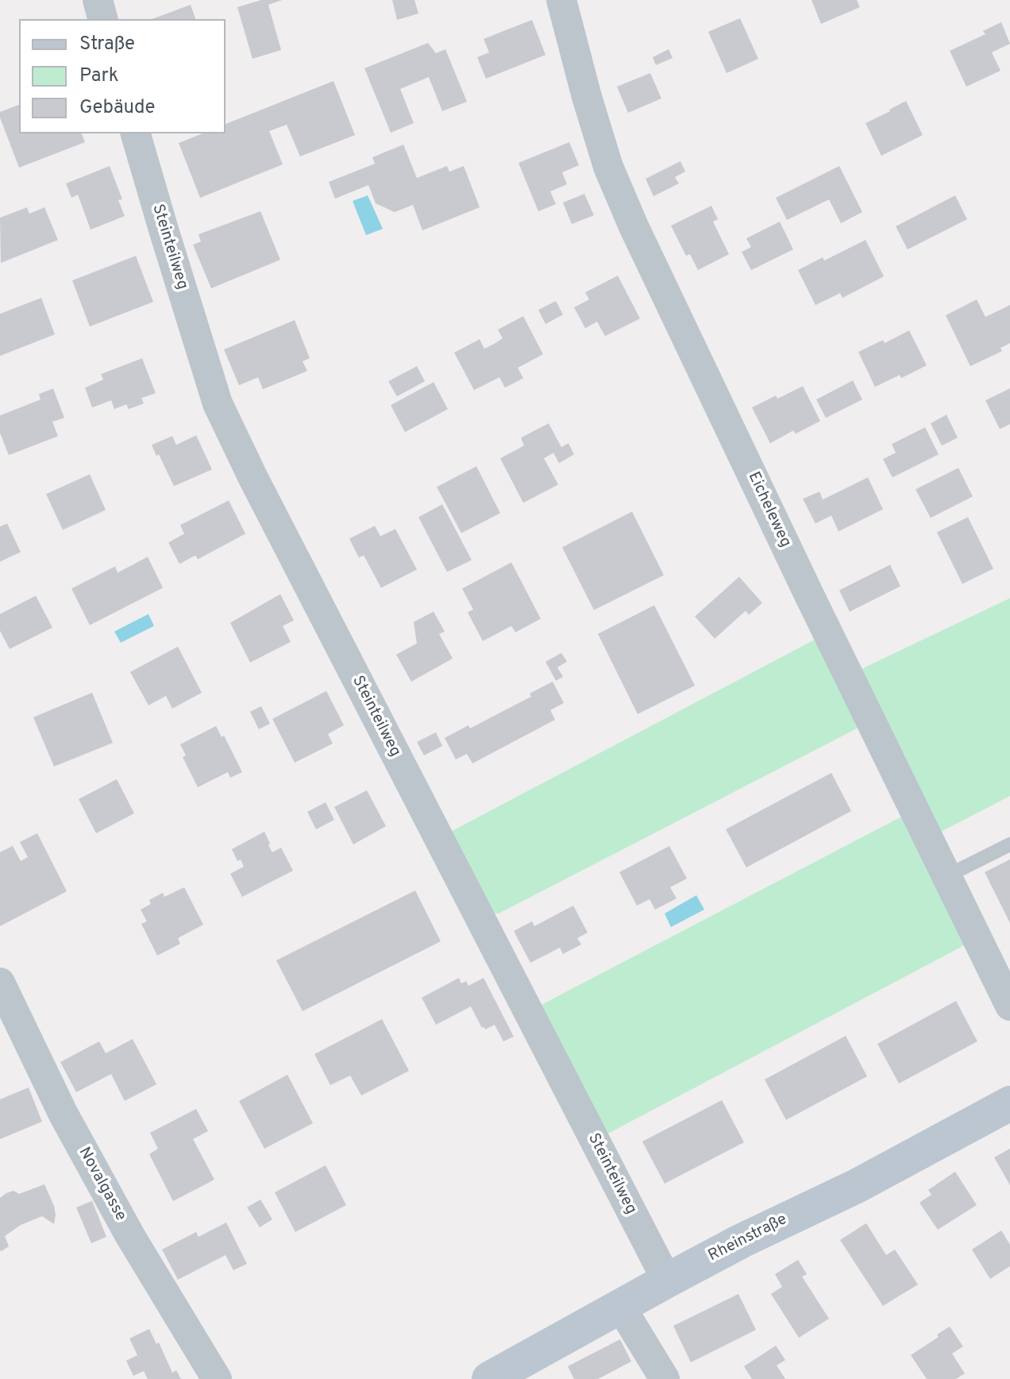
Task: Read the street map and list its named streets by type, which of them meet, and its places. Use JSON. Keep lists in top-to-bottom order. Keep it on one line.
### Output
{"streets":{"main road":["Rheinstraße"],"street":["Steinteilweg","Eicheleweg","Novalgasse"]},"crossings":[["Steinteilweg","Rheinstraße"]],"legend":["Straße","Park","Gebäude"]}
